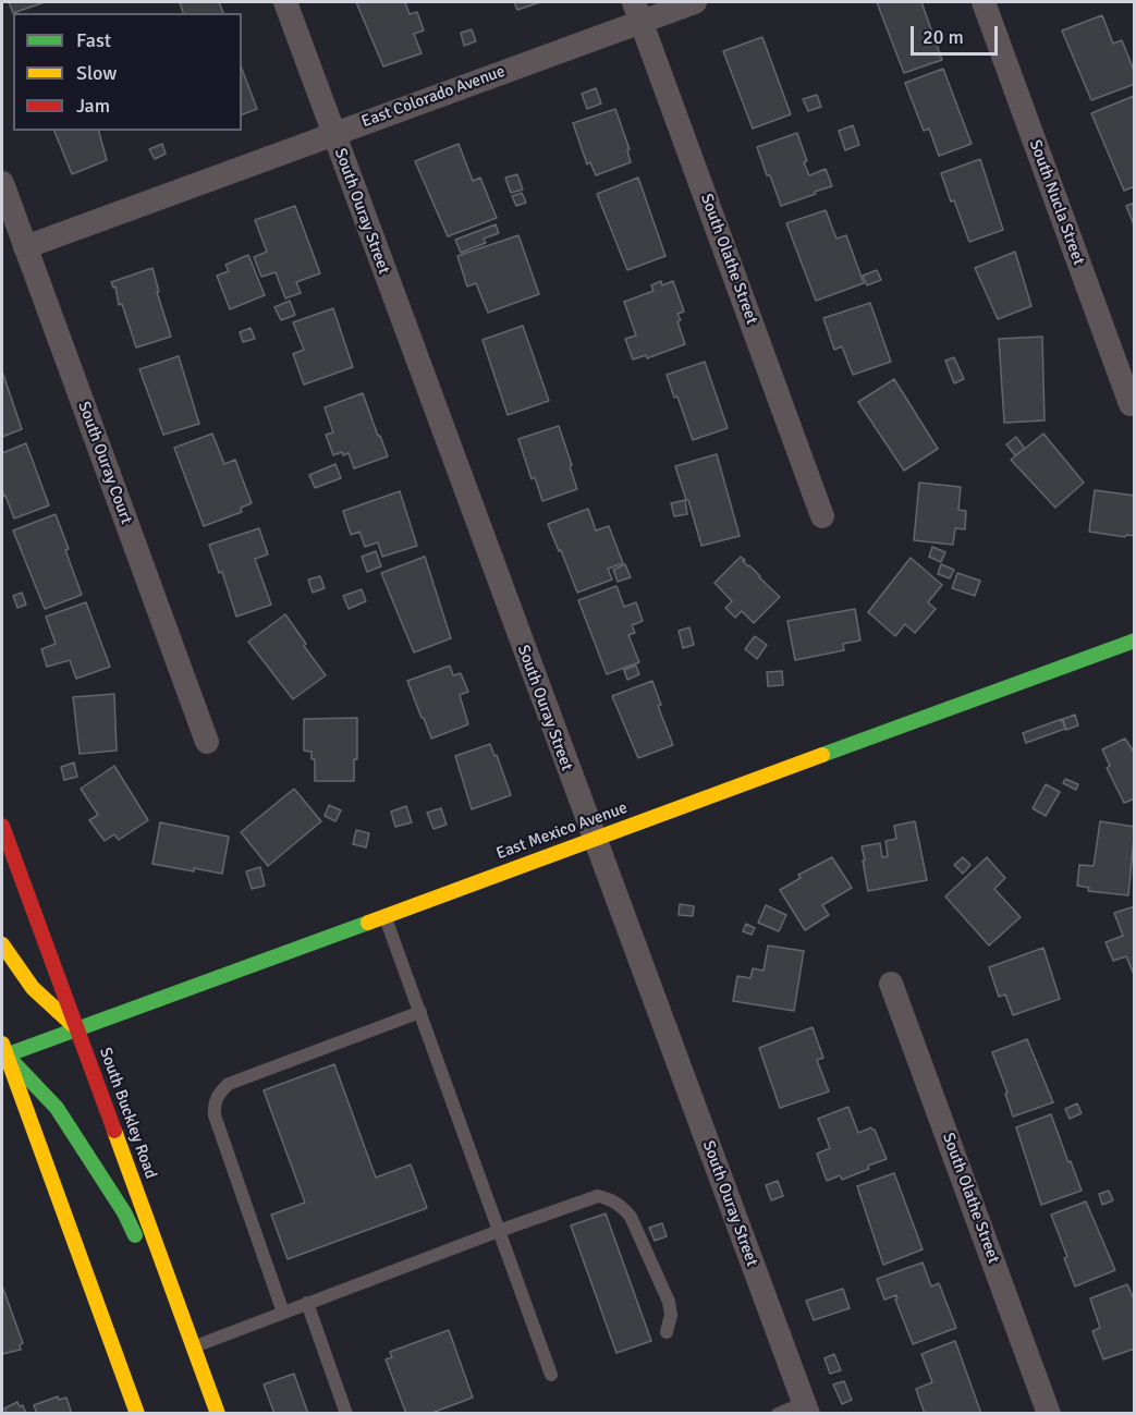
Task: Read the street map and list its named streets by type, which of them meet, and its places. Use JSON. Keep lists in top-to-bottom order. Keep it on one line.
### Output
{"streets":{"main road":["East Mexico Avenue","South Buckley Road"],"street":["East Colorado Avenue","South Nucla Street","South Ouray Street","South Olathe Street","South Ouray Court"]},"crossings":[["East Colorado Avenue","South Ouray Street"],["East Colorado Avenue","South Olathe Street"],["East Colorado Avenue","South Ouray Court"],["South Ouray Street","East Mexico Avenue"],["East Mexico Avenue","South Buckley Road"]],"legend":["Fast","Slow","Jam"],"scale_bar":"20 m"}
